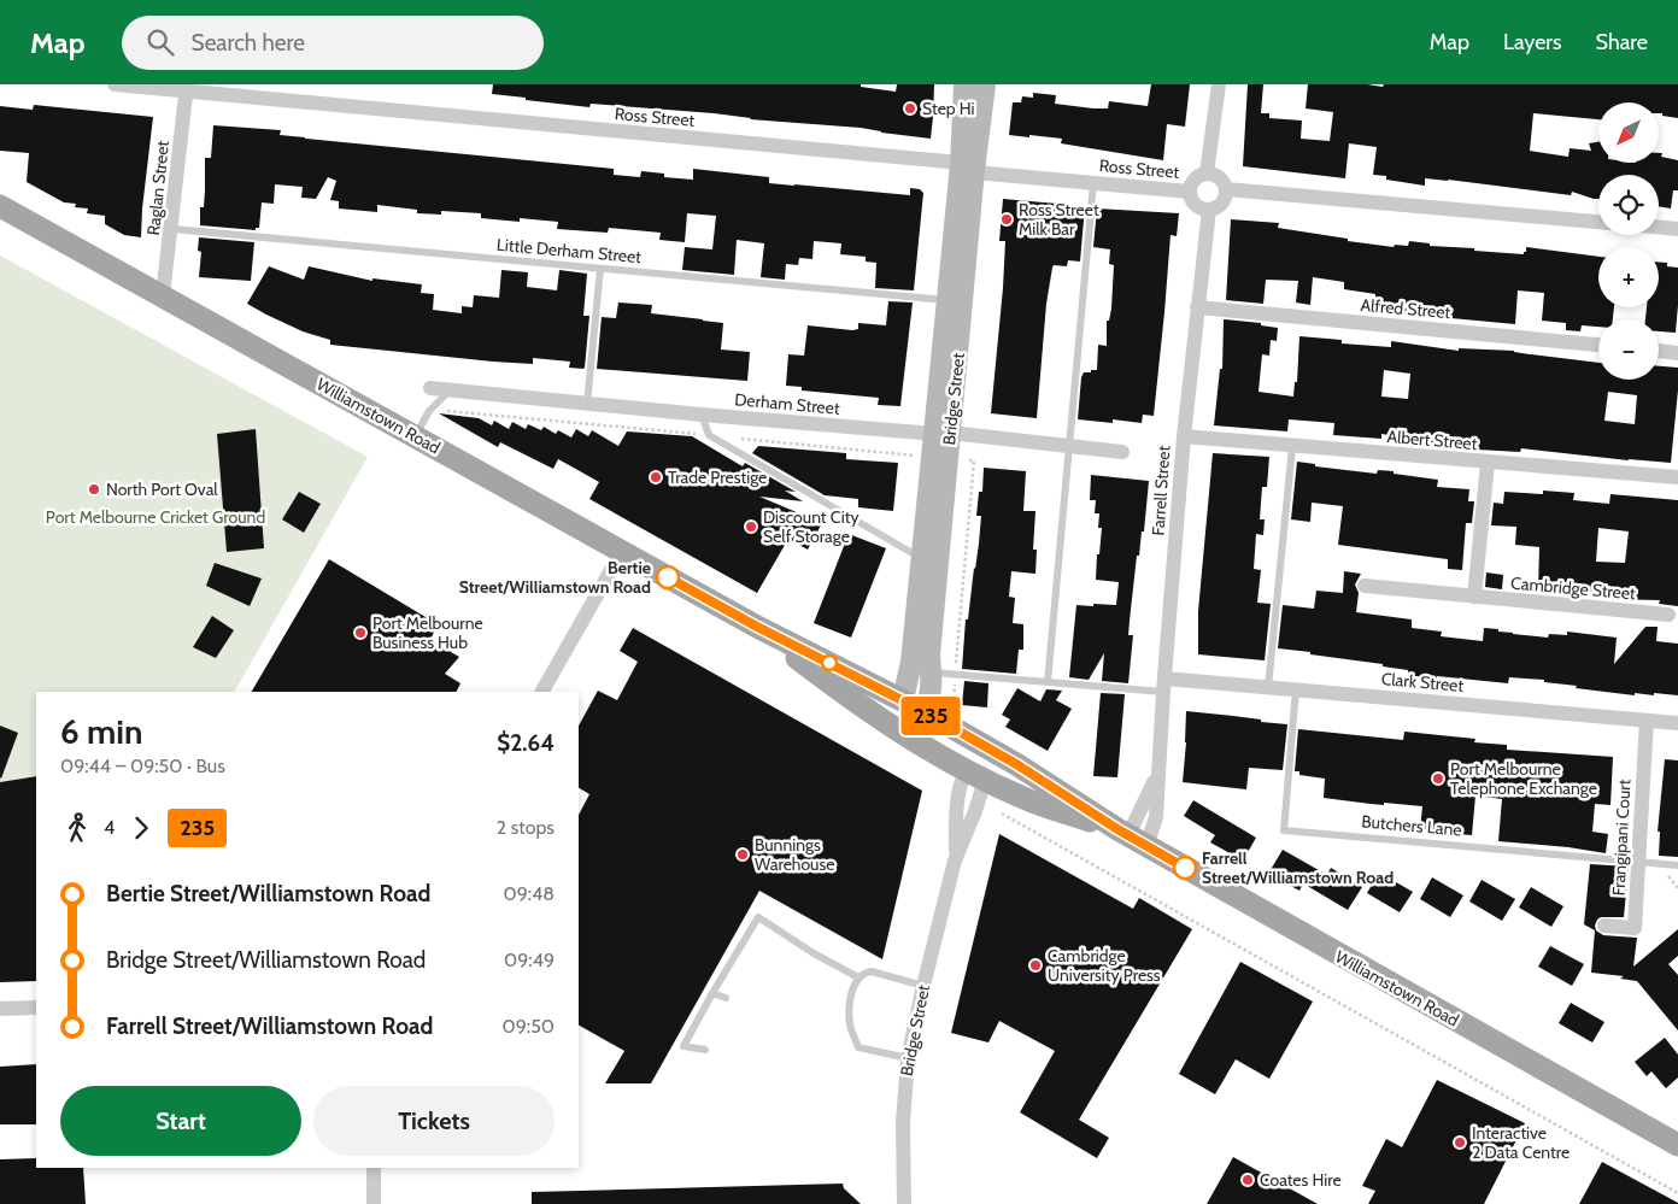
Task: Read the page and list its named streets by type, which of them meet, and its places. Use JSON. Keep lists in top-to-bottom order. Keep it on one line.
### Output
{"streets":{"main road":["Williamstown Road"],"street":["Ross Street","Raglan Street","Alfred Street","Bridge Street","Derham Street","Albert Street","Farrell Street","Cambridge Street","Clark Street","Frangipani Court"],"lane":["Little Derham Street","Butchers Lane"]},"crossings":[["Ross Street","Raglan Street"],["Ross Street","Bridge Street"],["Ross Street","Farrell Street"],["Raglan Street","Little Derham Street"],["Raglan Street","Williamstown Road"],["Little Derham Street","Bridge Street"],["Alfred Street","Farrell Street"],["Bridge Street","Derham Street"],["Bridge Street","Williamstown Road"],["Williamstown Road","Farrell Street"],["Albert Street","Farrell Street"],["Farrell Street","Clark Street"],["Clark Street","Butchers Lane"],["Clark Street","Frangipani Court"],["Butchers Lane","Frangipani Court"]],"parks":["Port Melbourne Cricket Ground"],"places":["Step Hi","Ross Street Milk Bar","Trade Prestige","North Port Oval","Discount City Self Storage","Bertie Street/Williamstown Road","Port Melbourne Business Hub","Port Melbourne Telephone Exchange","Bunnings Warehouse","Farrell Street/Williamstown Road","Cambridge University Press","Interactive 2 Data Centre","Coates Hire"],"lines":["bus line 235"],"north":"bottom left","page":{"header":"Map","search":"Search here","nav":["Map","Layers","Share"],"on_map":"235","map_buttons":["+","−"],"heading":["6 min","09:44 – 09:50 · Bus","$2.64"],"legs":["4","235","2 stops"],"list":[{"name":"Bertie Street/Williamstown Road","value":"09:48"},{"name":"Bridge Street/Williamstown Road","value":"09:49"},{"name":"Farrell Street/Williamstown Road","value":"09:50"}],"buttons":["Start","Tickets"]}}
